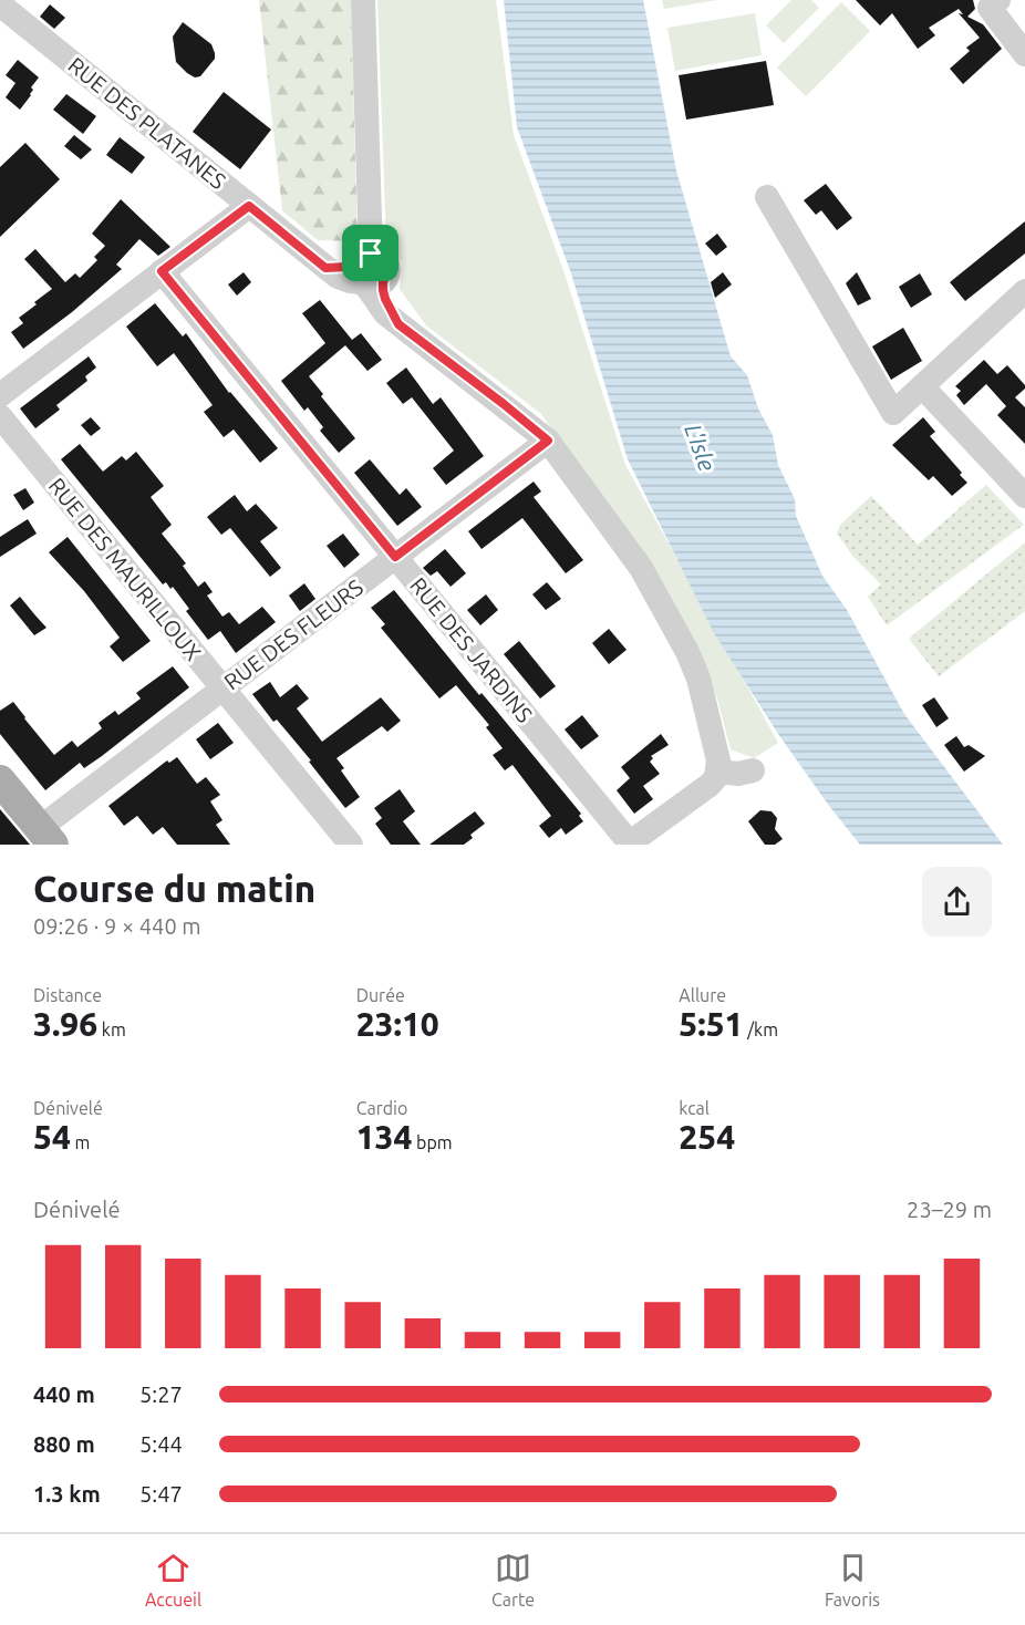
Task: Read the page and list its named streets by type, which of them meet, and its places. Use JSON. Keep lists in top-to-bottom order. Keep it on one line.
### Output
{"streets":{"street":["RUE DES PLATANES","RUE DES MAURILLOUX","RUE DES FLEURS","RUE DES JARDINS"]},"crossings":[["RUE DES MAURILLOUX","RUE DES FLEURS"],["RUE DES FLEURS","RUE DES JARDINS"]],"water":["L'Isle"],"page":{"heading":["Course du matin","09:26 · 9 × 440 m"],"stats":[["Distance","3.96 km"],["Durée","23:10"],["Allure","5:51 /km"],["Dénivelé","54 m"],["Cardio","134 bpm"],["kcal","254"]],"chart":["Dénivelé","23–29 m"],"list":[{"name":"440 m","note":"5:27"},{"name":"880 m","note":"5:44"},{"name":"1.3 km","note":"5:47"}],"tabs":["Accueil","Carte","Favoris"]}}
